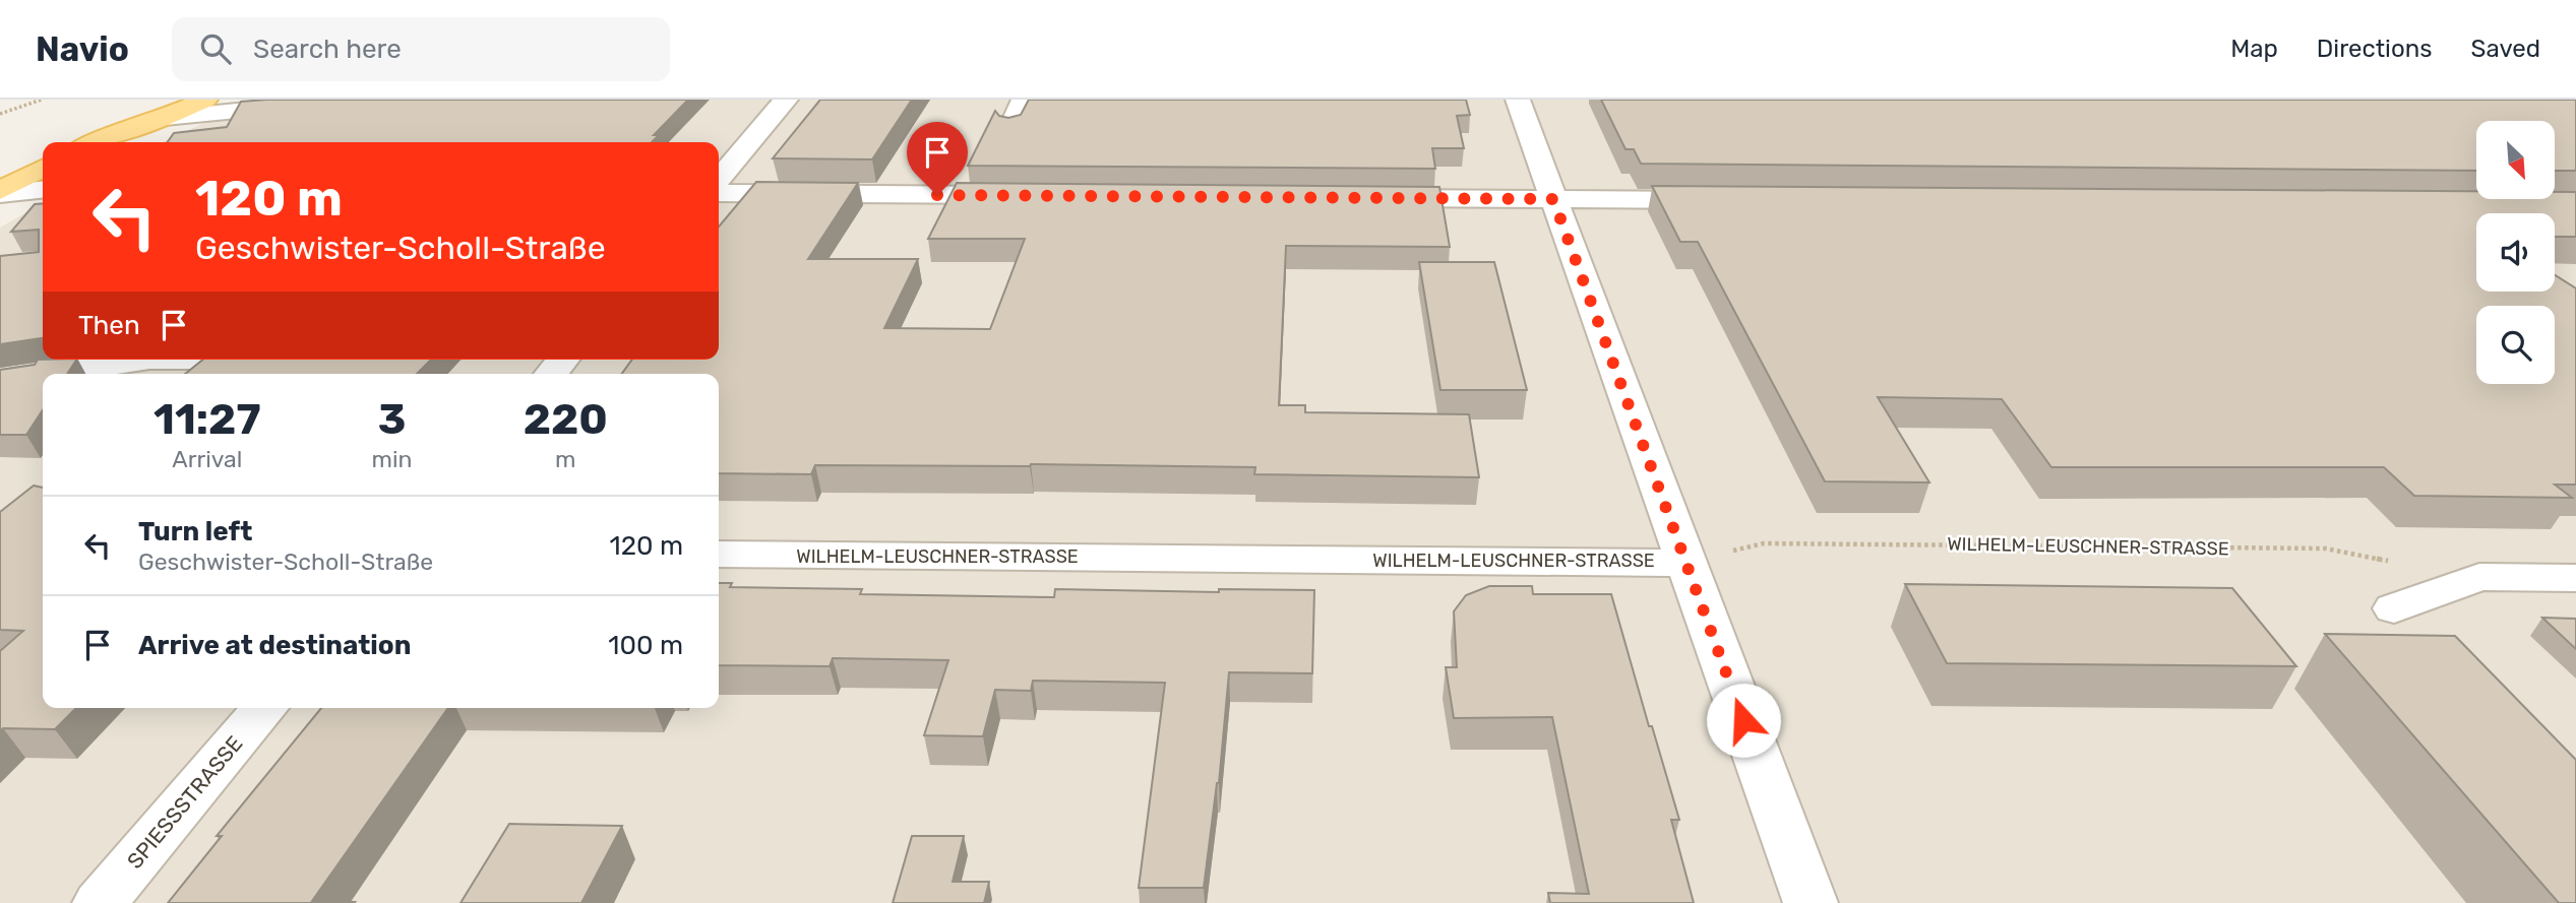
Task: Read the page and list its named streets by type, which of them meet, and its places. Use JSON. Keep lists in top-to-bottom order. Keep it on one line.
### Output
{"streets":{"street":["WILHELM-LEUSCHNER-STRASSE","SPIESSSTRASSE"]},"north":"bottom right","page":{"header":"Navio","search":"Search here","nav":["Map","Directions","Saved"],"turn":["120 m","Geschwister-Scholl-Straße"],"then":"Then","eta":["11:27","Arrival","3","min","220","m"],"list":[{"name":"Turn left","note":"Geschwister-Scholl-Straße","value":"120 m"},{"name":"Arrive at destination","value":"100 m"}]}}
